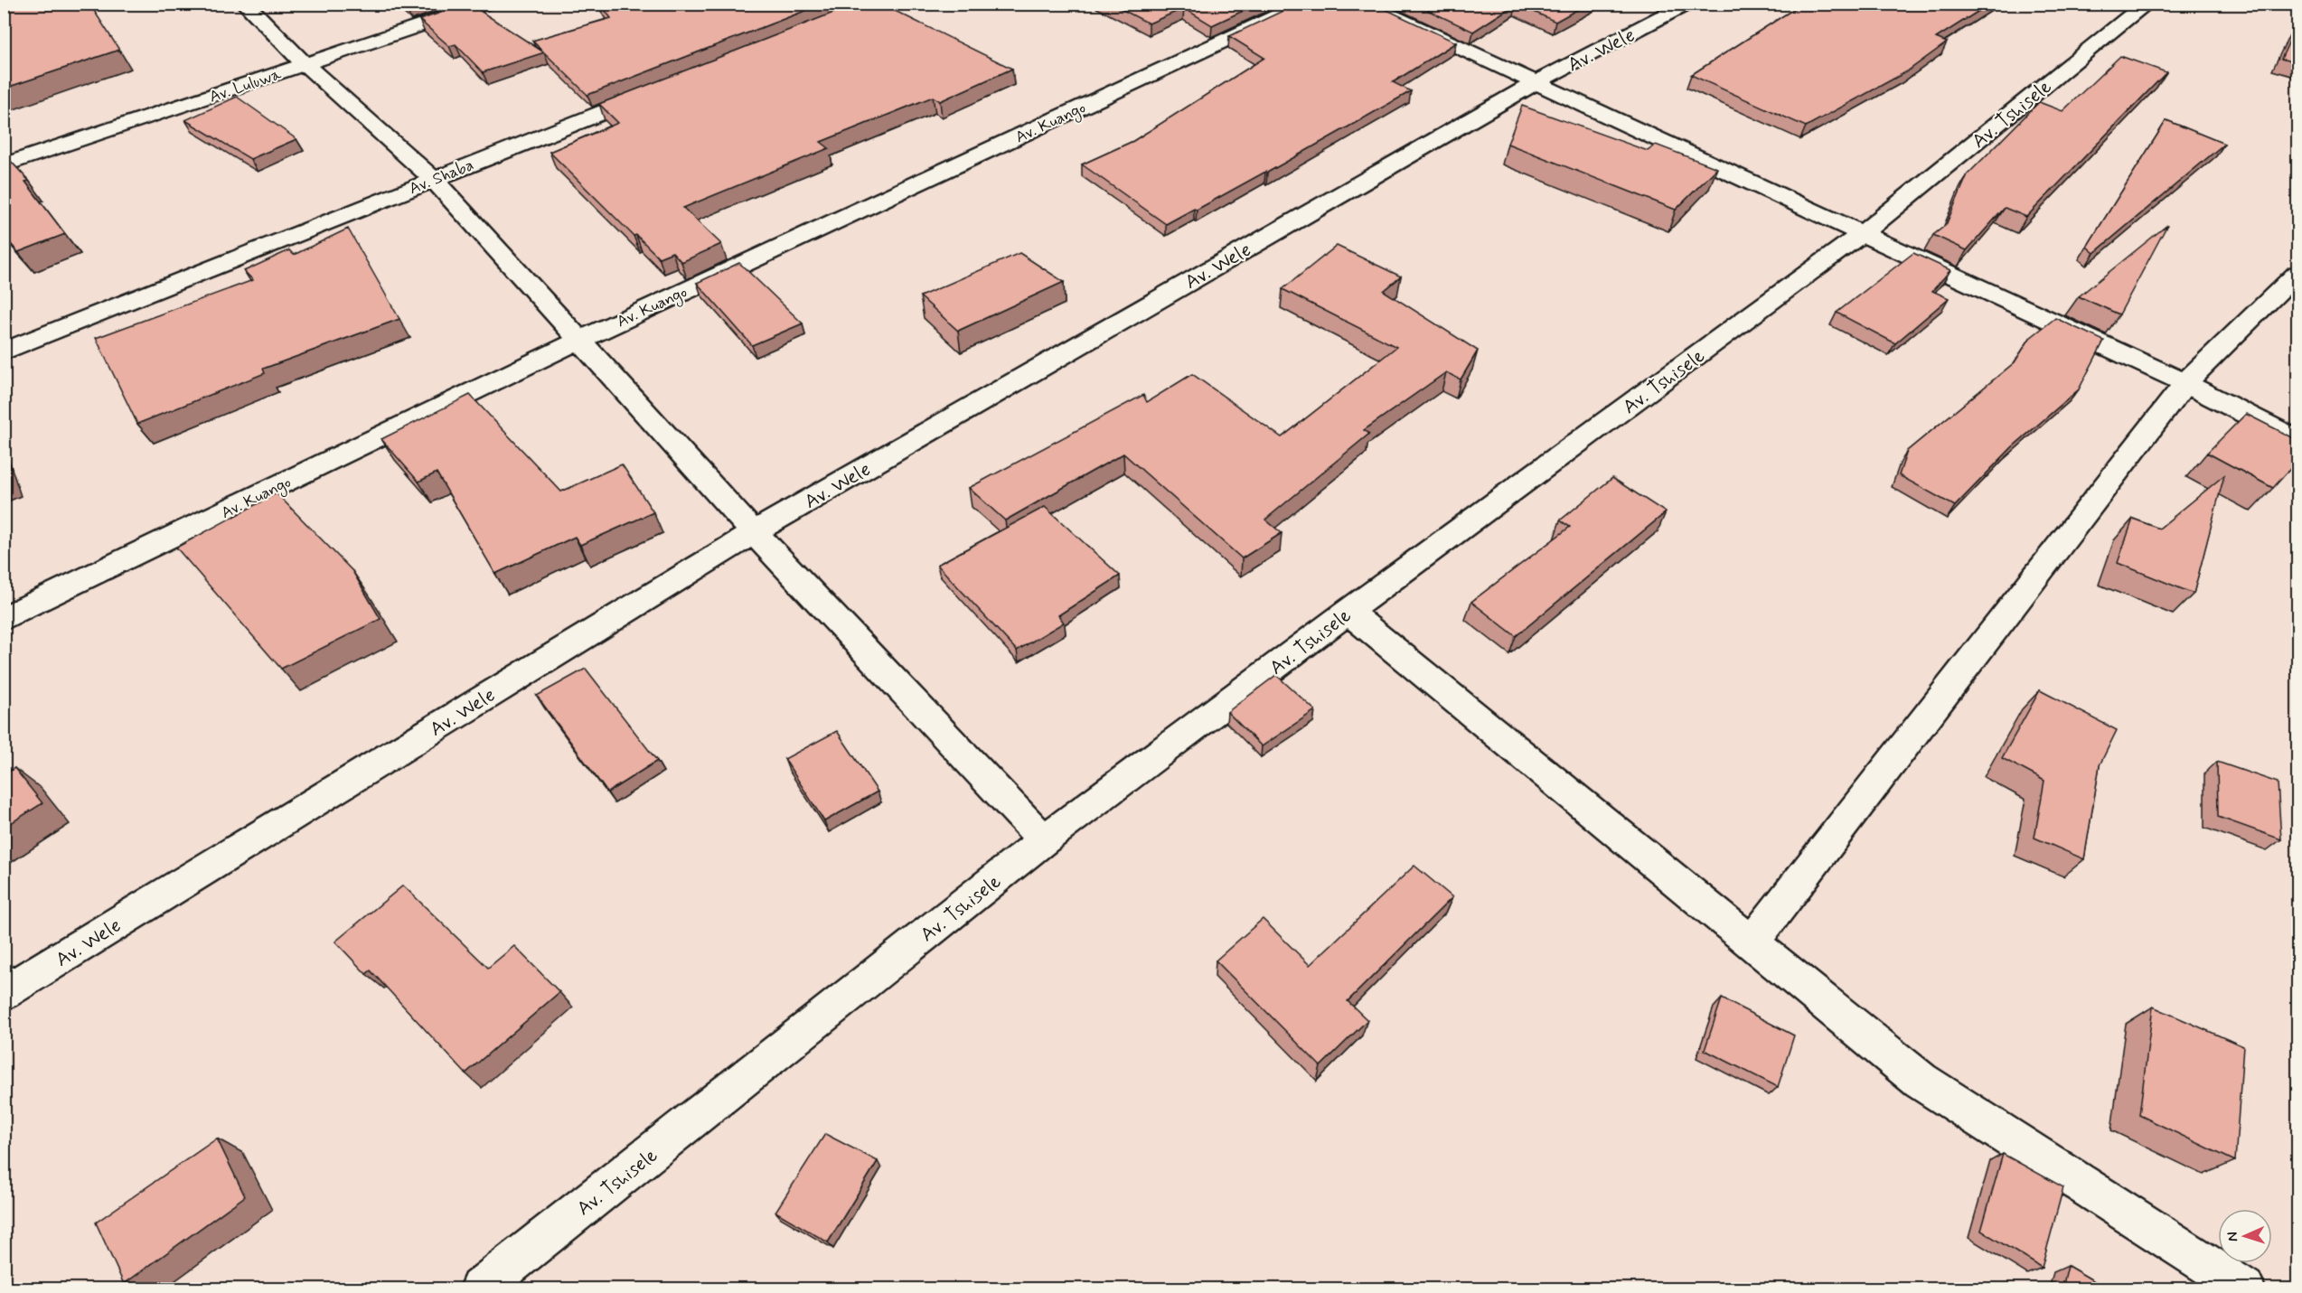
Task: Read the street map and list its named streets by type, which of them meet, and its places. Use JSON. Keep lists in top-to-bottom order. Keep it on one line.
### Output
{"streets":{"street":["Av. Wele","Av. Luluwa","Av. Tshisele","Av. Kuango","Av. Shaba"]},"north":"left"}
